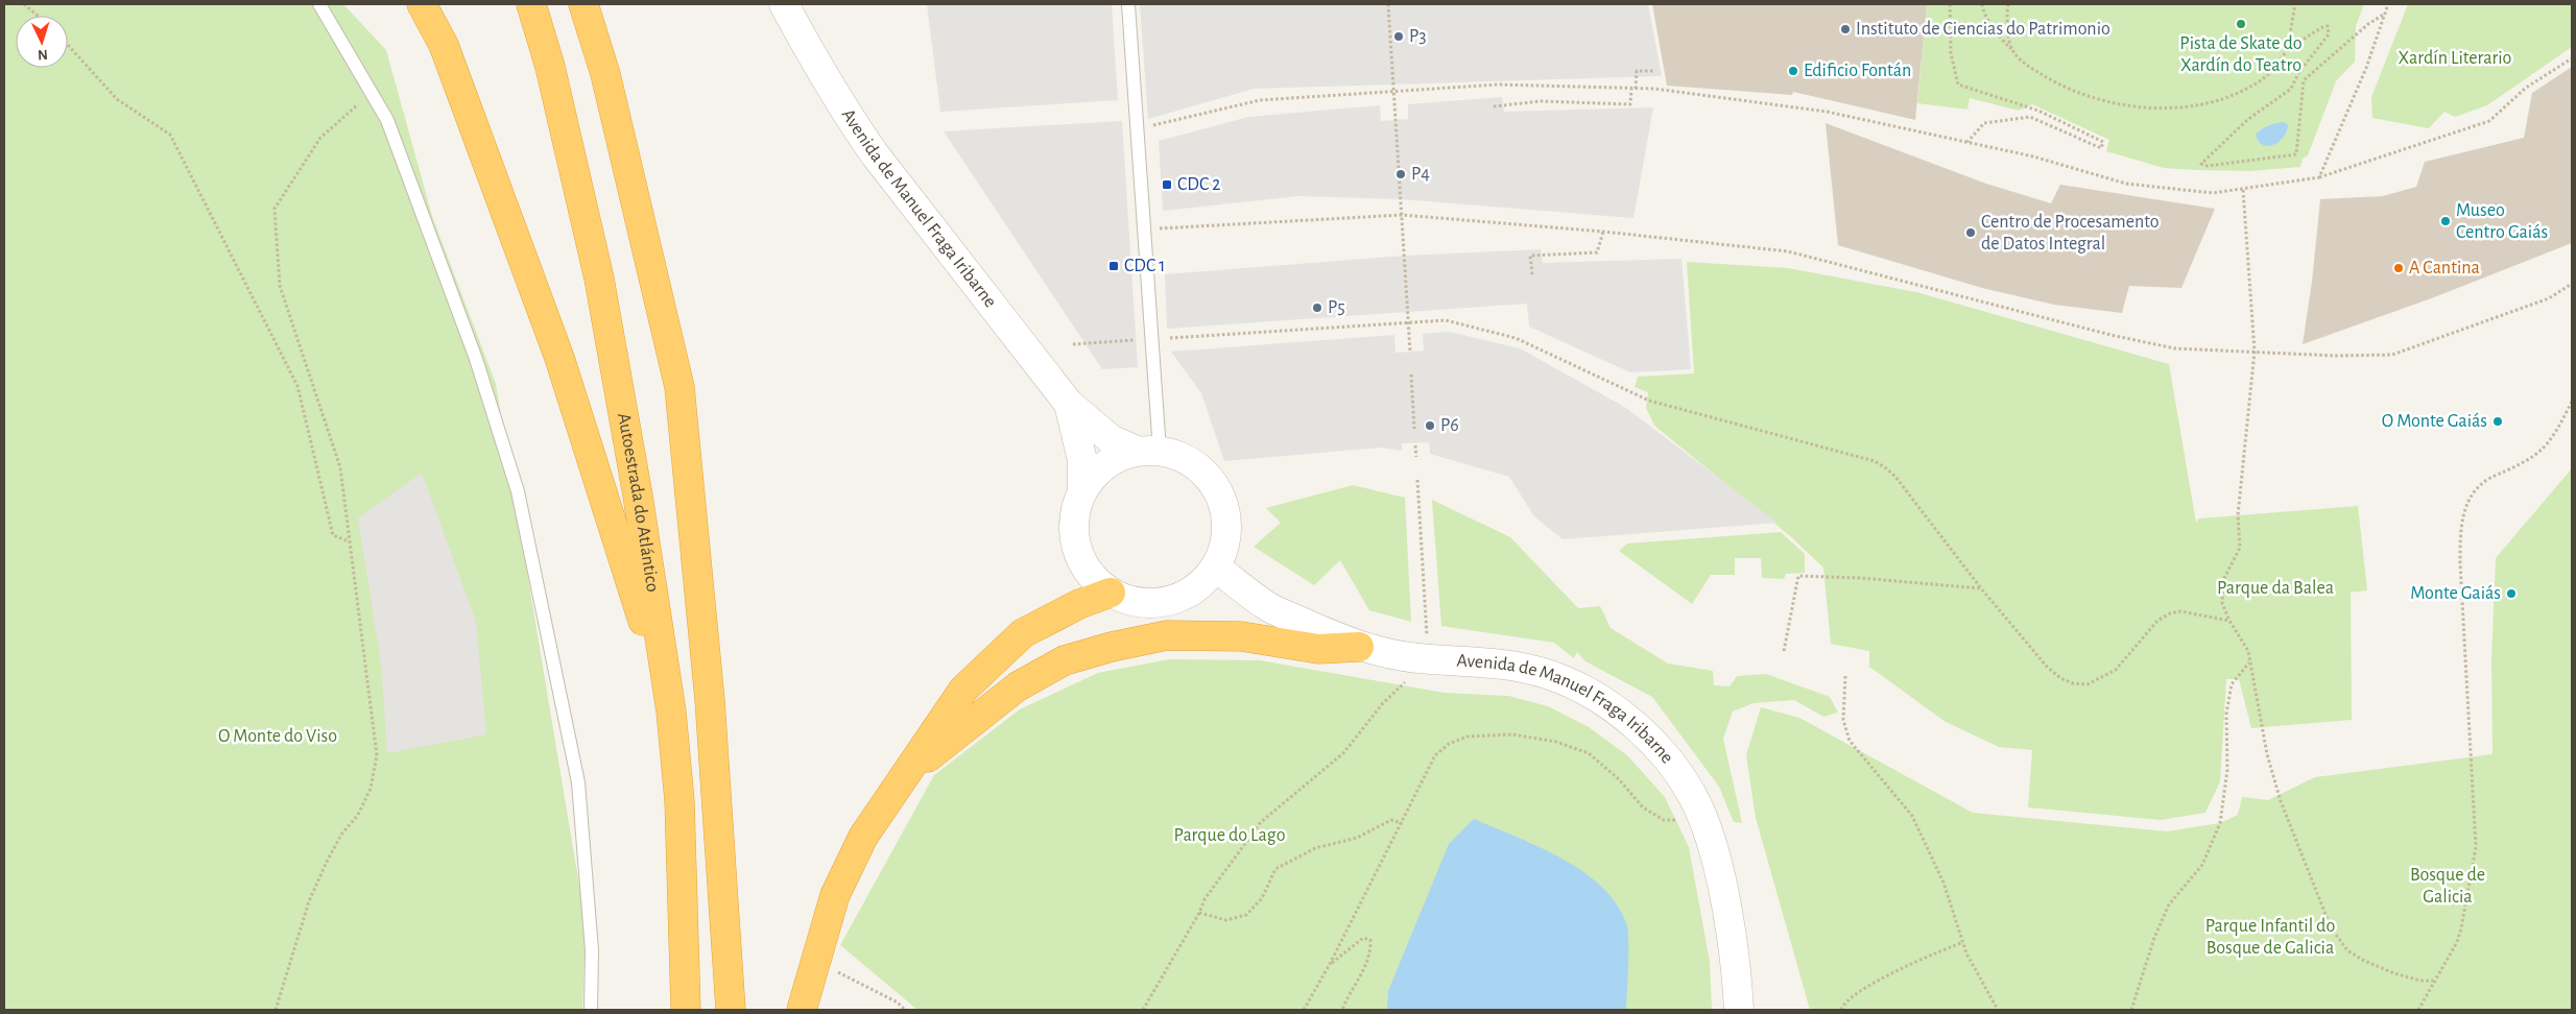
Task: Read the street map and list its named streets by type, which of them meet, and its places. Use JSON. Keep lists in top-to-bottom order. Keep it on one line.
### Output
{"streets":{"highway":["Autoestrada do Atlántico"],"street":["Avenida de Manuel Fraga Iribarne"]},"parks":["Xardín Literario","Parque da Balea","O Monte do Viso","Parque do Lago","Bosque de Galicia","Parque Infantil do Bosque de Galicia"],"places":{"other":["Pista de Skate do Xardín do Teatro","Instituto de Ciencias do Patrimonio","P3","Edificio Fontán","P4","Museo Centro Gaiás","Centro de Procesamento de Datos Integral","A Cantina","P5","O Monte Gaiás","P6","Monte Gaiás"],"transit":["CDC 2","CDC 1"]},"north":"bottom"}
